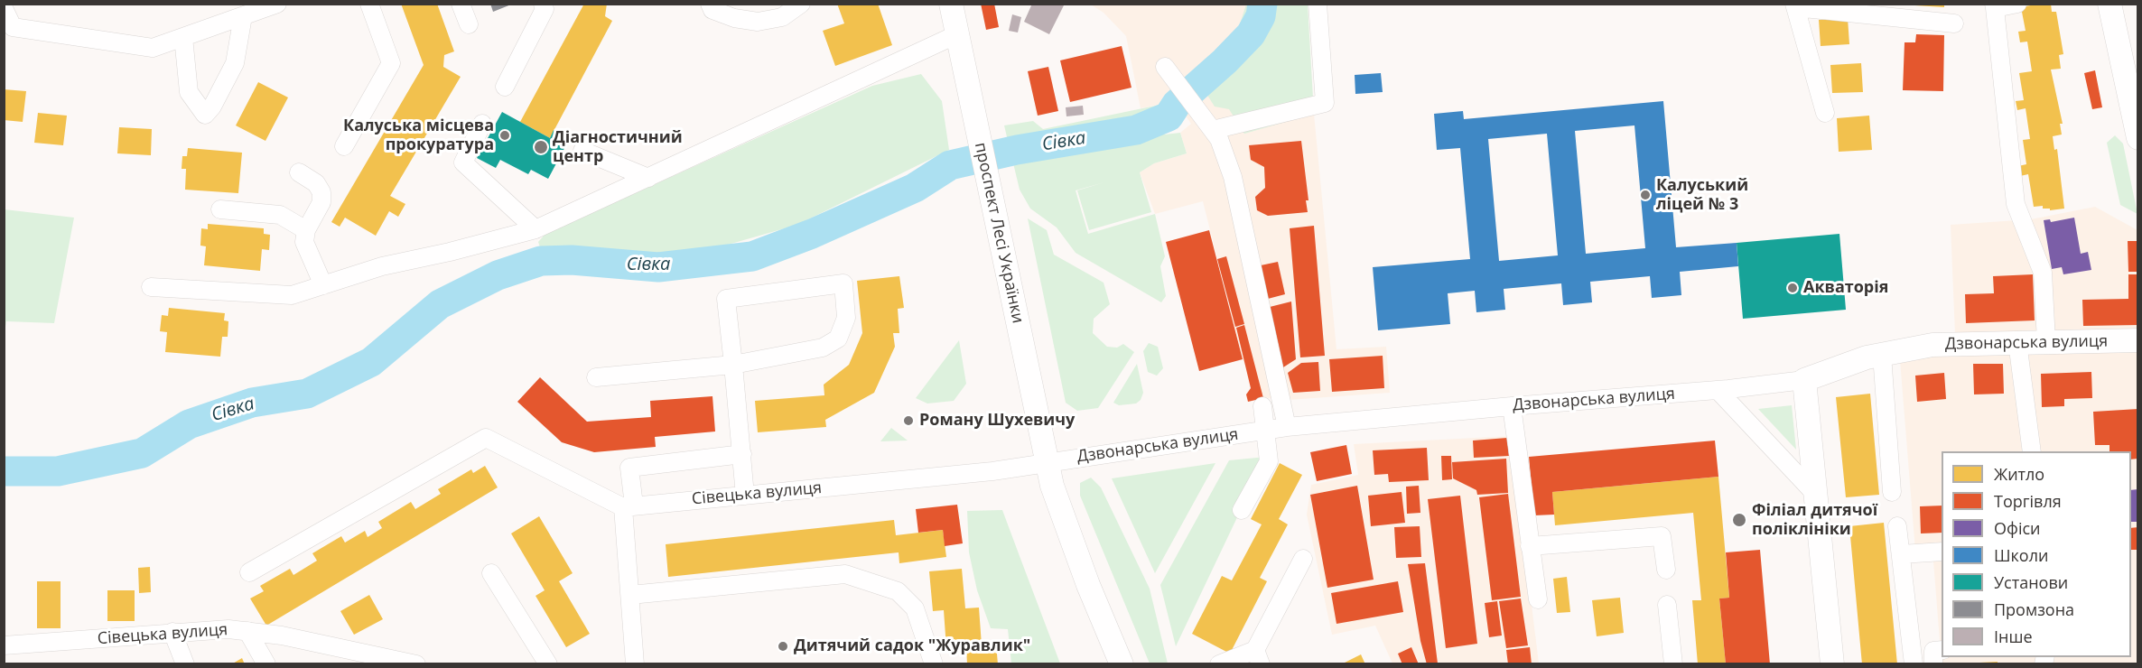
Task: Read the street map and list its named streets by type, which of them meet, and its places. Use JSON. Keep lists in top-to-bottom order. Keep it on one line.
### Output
{"streets":{"main road":["проспект Лесі Українки","Дзвонарська вулиця"],"street":["Сівецька вулиця"]},"crossings":[["проспект Лесі Українки","Дзвонарська вулиця"],["проспект Лесі Українки","Сівецька вулиця"],["Дзвонарська вулиця","Сівецька вулиця"]],"water":["Сівка"],"places":["Калуська місцева прокуратура","Діагностичний центр","Калуський ліцей № 3","Акваторія","Роману Шухевичу","Філіал дитячої поліклініки","Дитячий садок \"Журавлик\""],"legend":["Житло","Торгівля","Офіси","Школи","Установи","Промзона","Інше"]}
